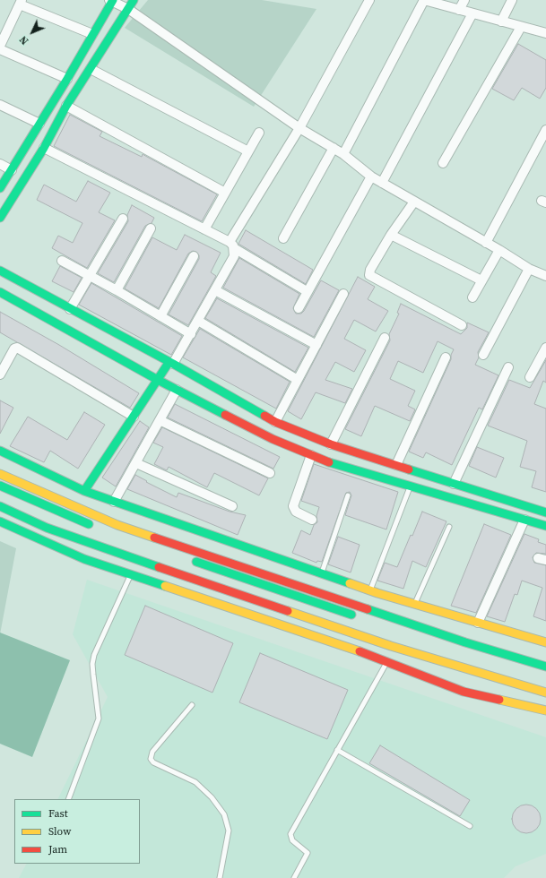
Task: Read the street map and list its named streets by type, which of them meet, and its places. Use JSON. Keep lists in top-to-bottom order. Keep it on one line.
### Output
{"legend":["Fast","Slow","Jam"],"north":"bottom left"}
